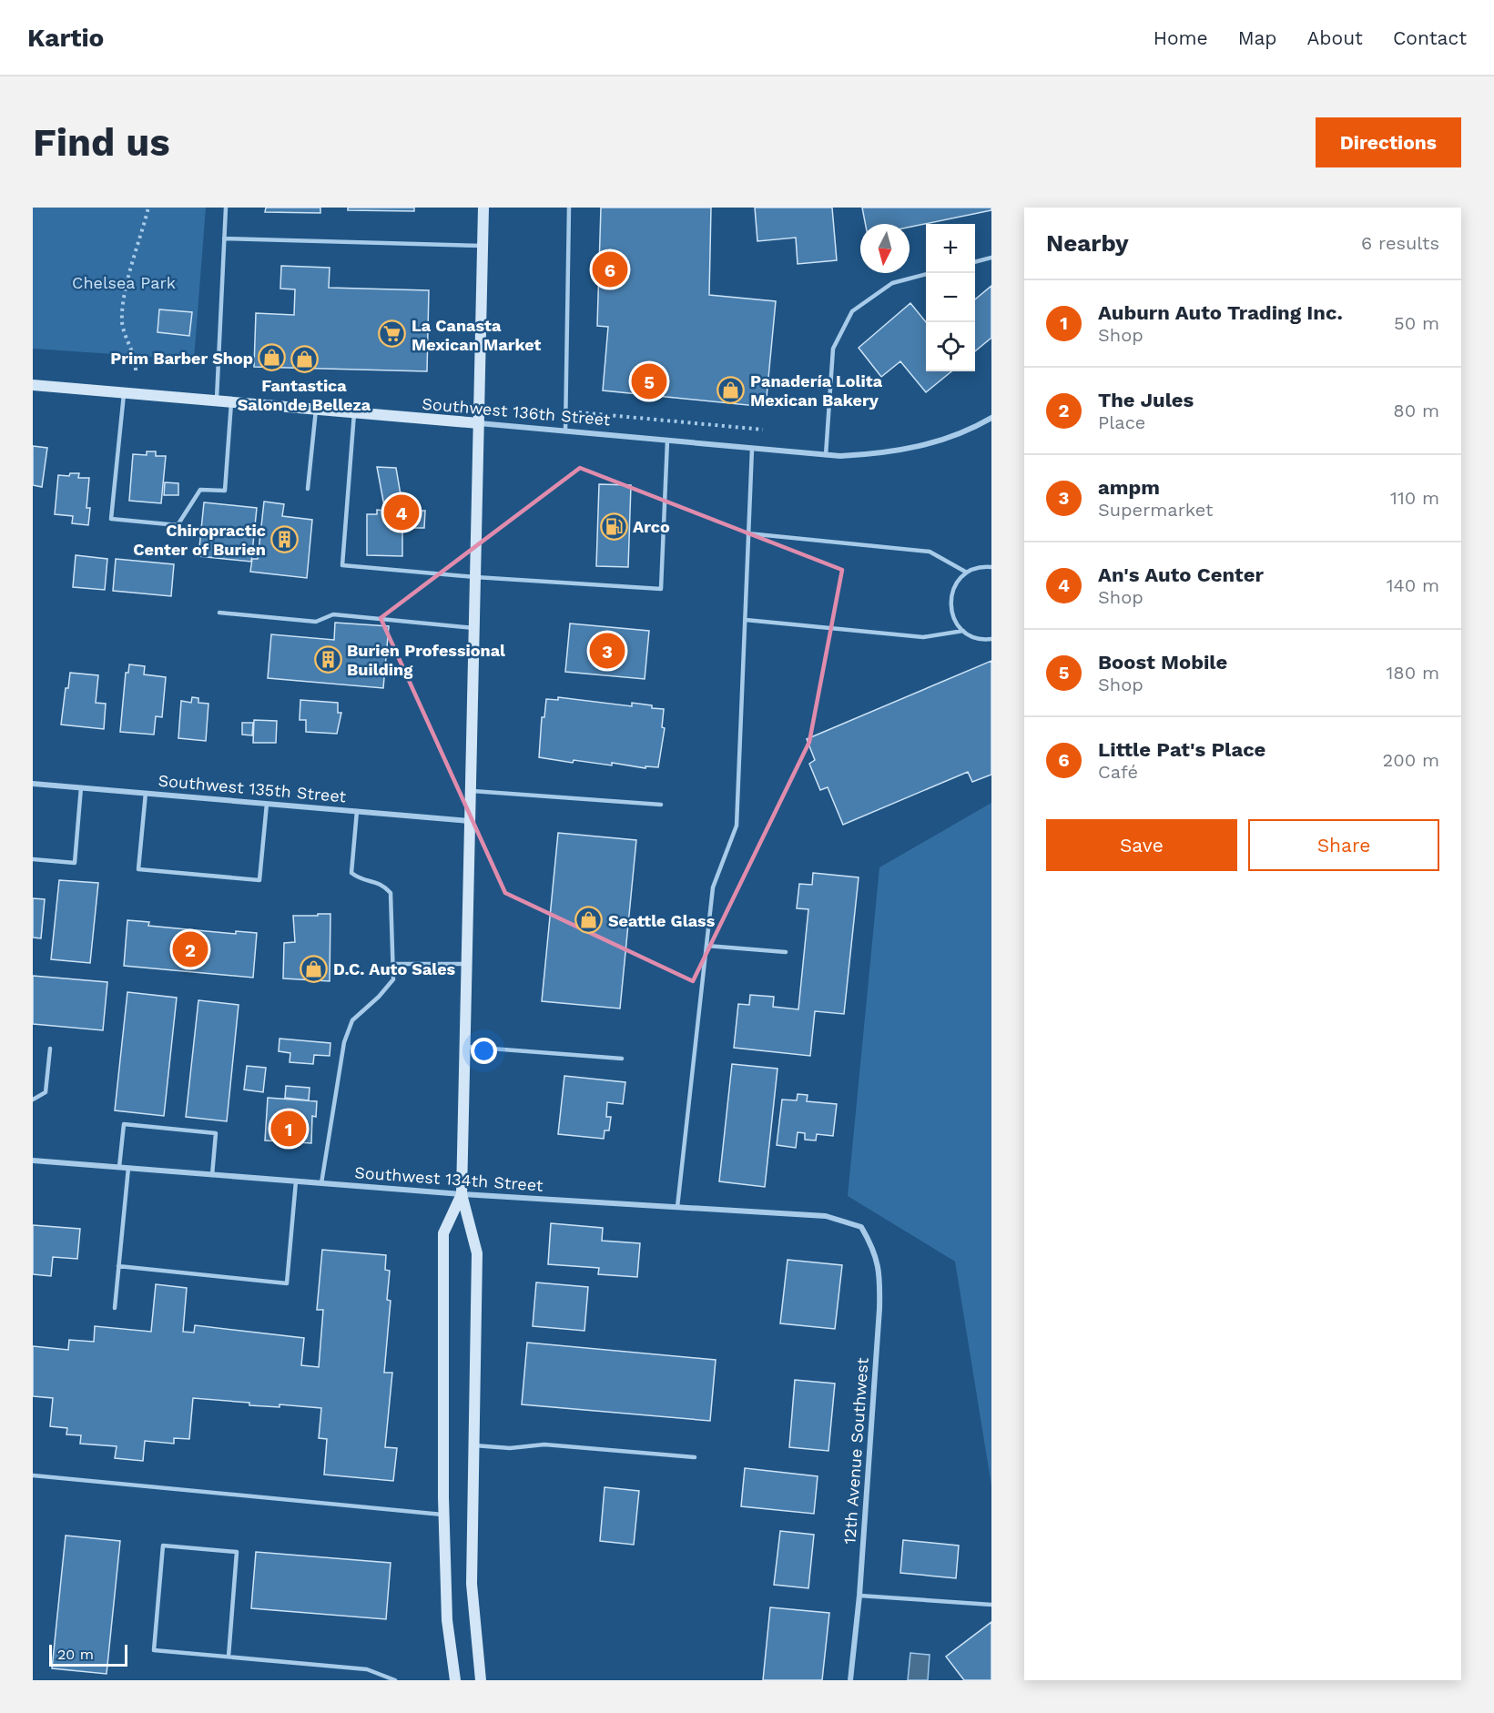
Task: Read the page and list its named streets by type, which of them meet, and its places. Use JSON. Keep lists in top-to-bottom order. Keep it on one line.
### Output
{"streets":{"main road":["Southwest 136th Street"],"street":["Southwest 135th Street","Southwest 134th Street","12th Avenue Southwest"]},"crossings":[["Southwest 134th Street","12th Avenue Southwest"]],"parks":["Chelsea Park"],"places":{"supermarket":["La Canasta Mexican Market"],"shop":["Prim Barber Shop","Fantastica Salon de Belleza","Panadería Lolita Mexican Bakery","Seattle Glass","D.C. Auto Sales"],"fuel station":["Arco"],"building":["Chiropractic Center of Burien","Burien Professional Building"]},"scale_bar":"20 m","north":"bottom","page":{"header":"Kartio","nav":["Home","Map","About","Contact"],"buttons":["Directions",["Save","Share"]],"title":"Find us","heading":["Nearby","6 results"],"map_buttons":["+","−"],"pins":["6","5","4","3","2","1"],"list":[{"mark":"1","name":"Auburn Auto Trading Inc.","note":"Shop","value":"50 m"},{"mark":"2","name":"The Jules","note":"Place","value":"80 m"},{"mark":"3","name":"ampm","note":"Supermarket","value":"110 m"},{"mark":"4","name":"An's Auto Center","note":"Shop","value":"140 m"},{"mark":"5","name":"Boost Mobile","note":"Shop","value":"180 m"},{"mark":"6","name":"Little Pat's Place","note":"Café","value":"200 m"}],"scale":"20 m"}}
